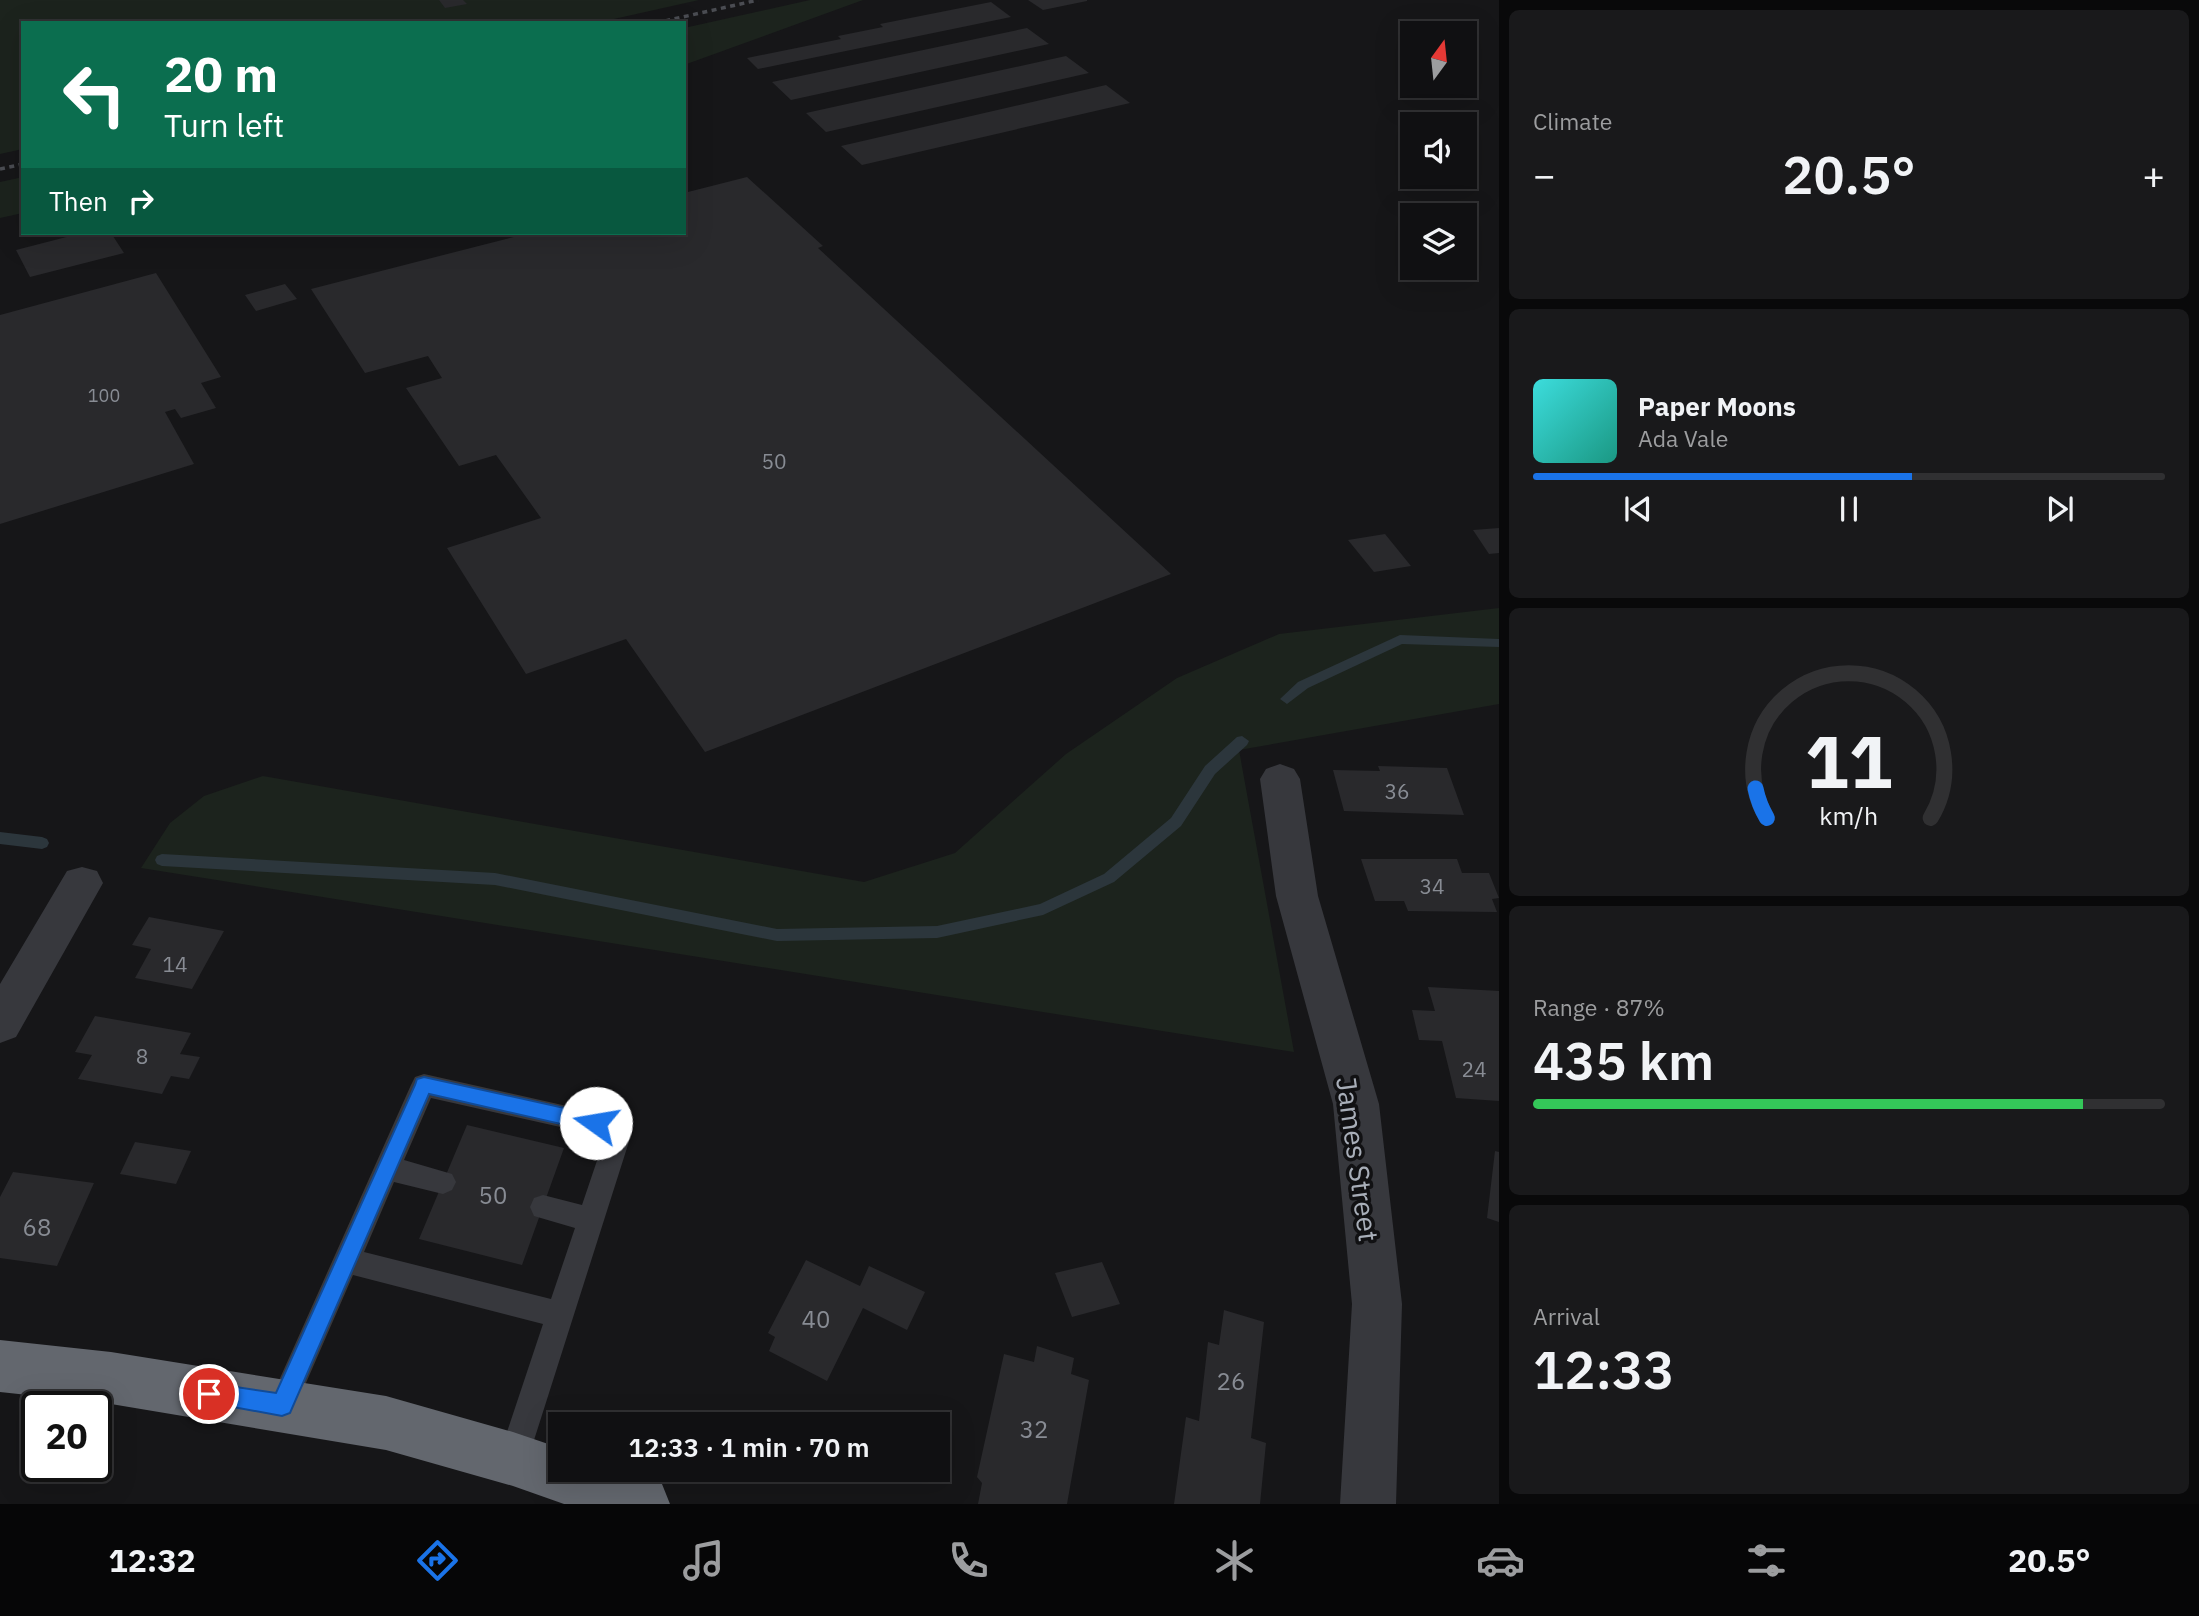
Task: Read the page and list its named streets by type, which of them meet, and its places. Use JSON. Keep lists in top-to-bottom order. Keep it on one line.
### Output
{"streets":{"street":["James Street"]},"house_numbers":["100","50","36","34","14","8","24","50","68","40","26","32"],"north":"top","page":{"tile":["Climate",["Range · 87%","435 km"],["Arrival","12:33"]],"turn":["20 m","Turn left"],"heat":["−","20.5°","+"],"then":"Then","song":["Paper Moons","Ada Vale"],"limit":"20","trip":"12:33 · 1 min · 70 m","tabs":["12:32","20.5°"],"gauge":["11","km/h"]}}
